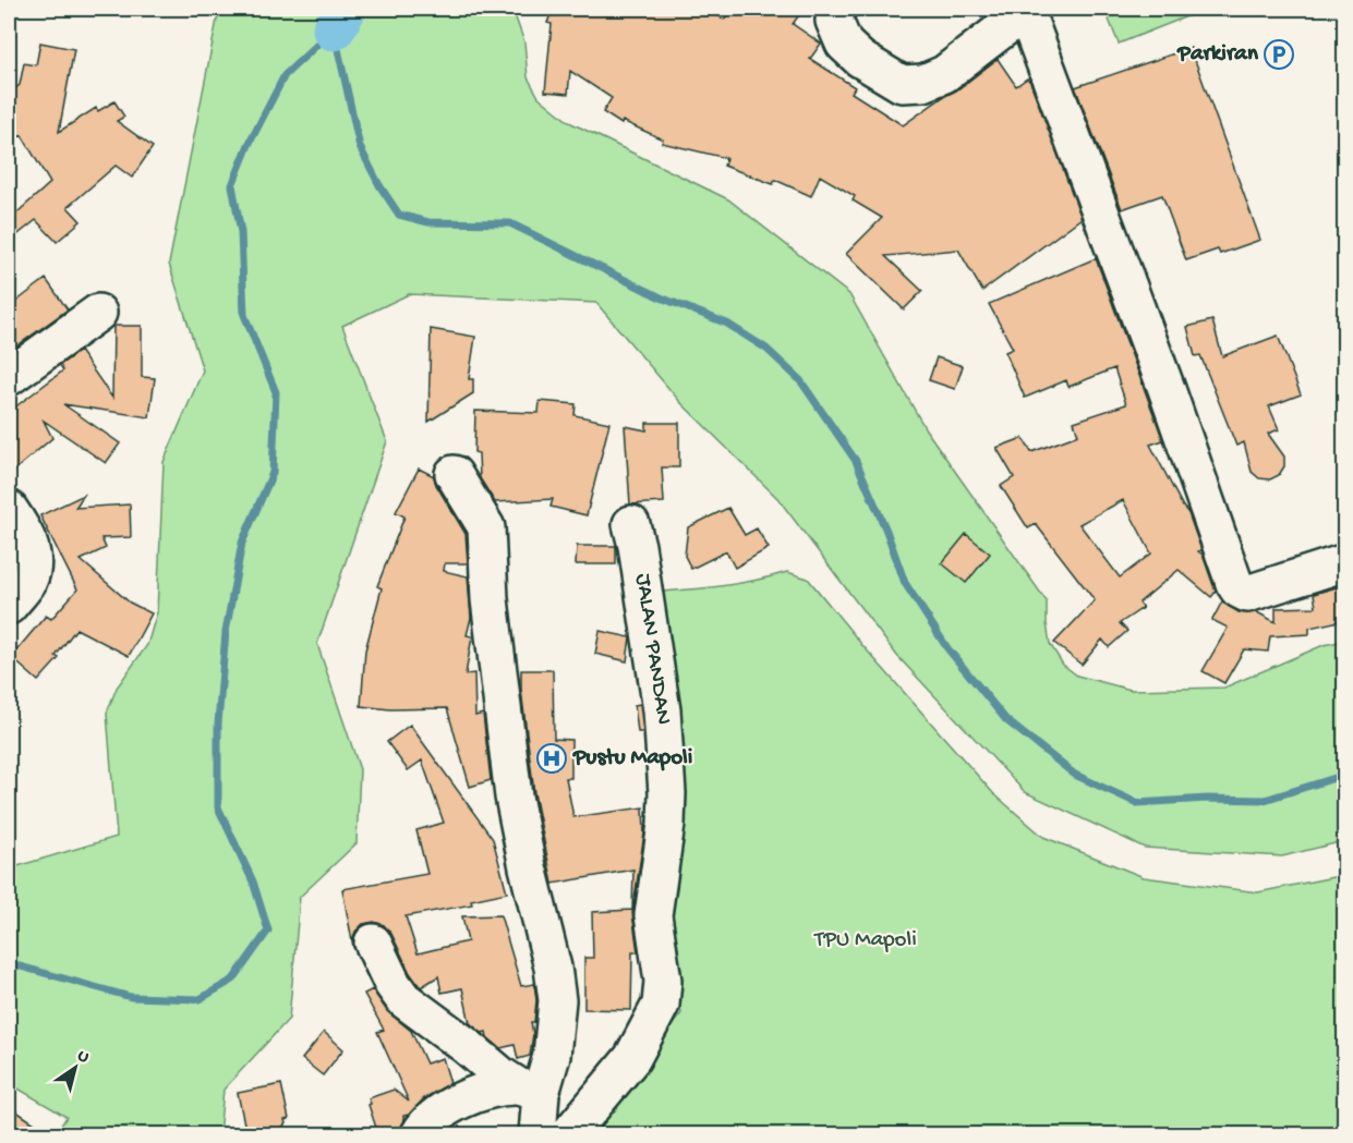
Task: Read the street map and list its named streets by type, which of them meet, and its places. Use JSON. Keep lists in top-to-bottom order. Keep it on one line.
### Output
{"streets":{"street":["JALAN PANDAN"]},"parks":["TPU Mapoli"],"places":{"parking":["Parkiran"],"hospital":["Pustu Mapoli"]},"north":"top right"}
